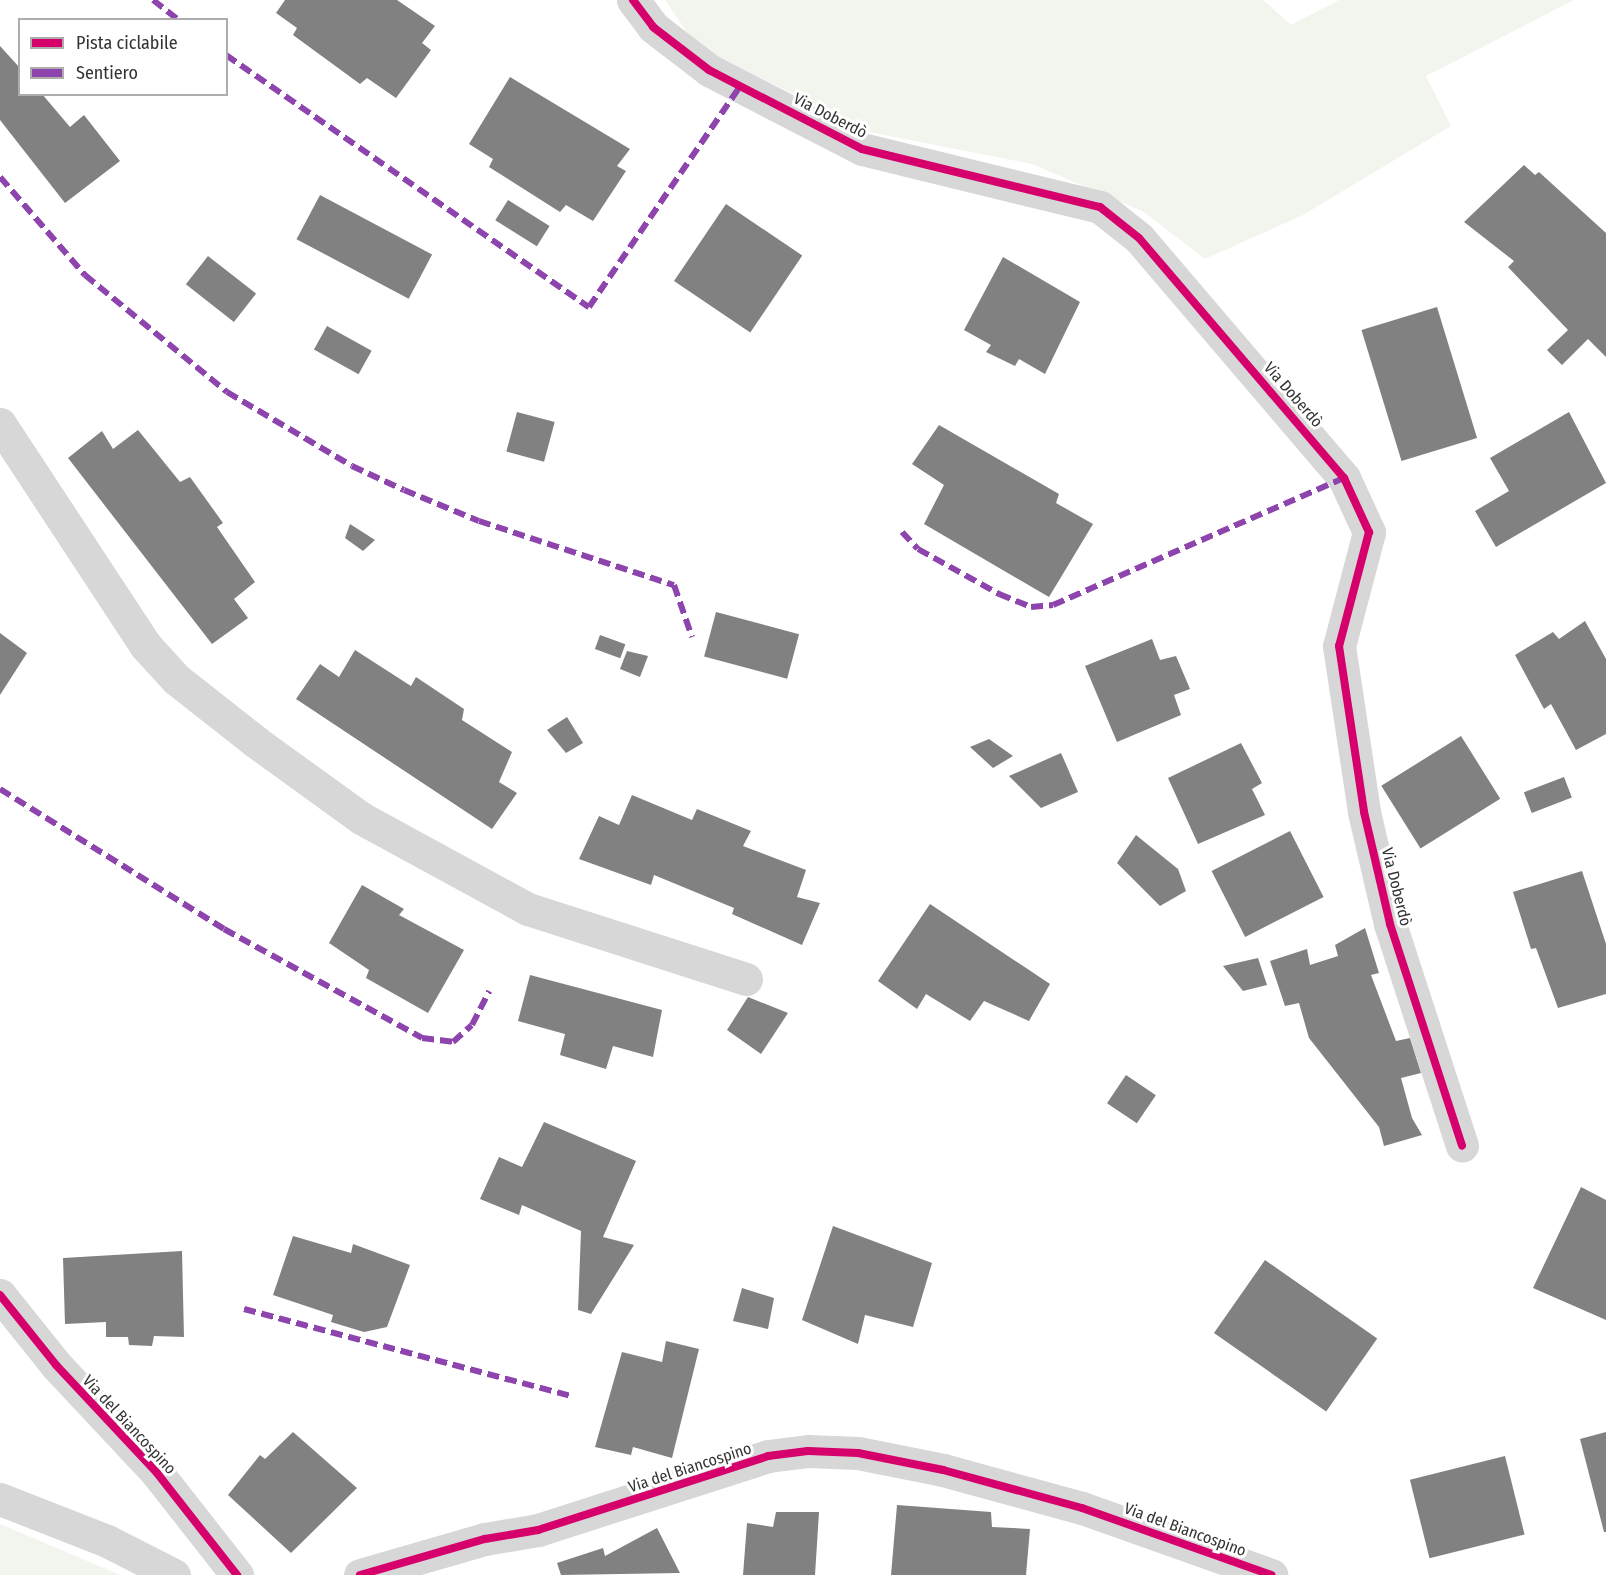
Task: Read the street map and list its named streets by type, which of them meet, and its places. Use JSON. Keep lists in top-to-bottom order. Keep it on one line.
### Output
{"streets":{"street":["Via Doberdò","Via del Biancospino"]},"legend":["Pista ciclabile","Sentiero"]}
